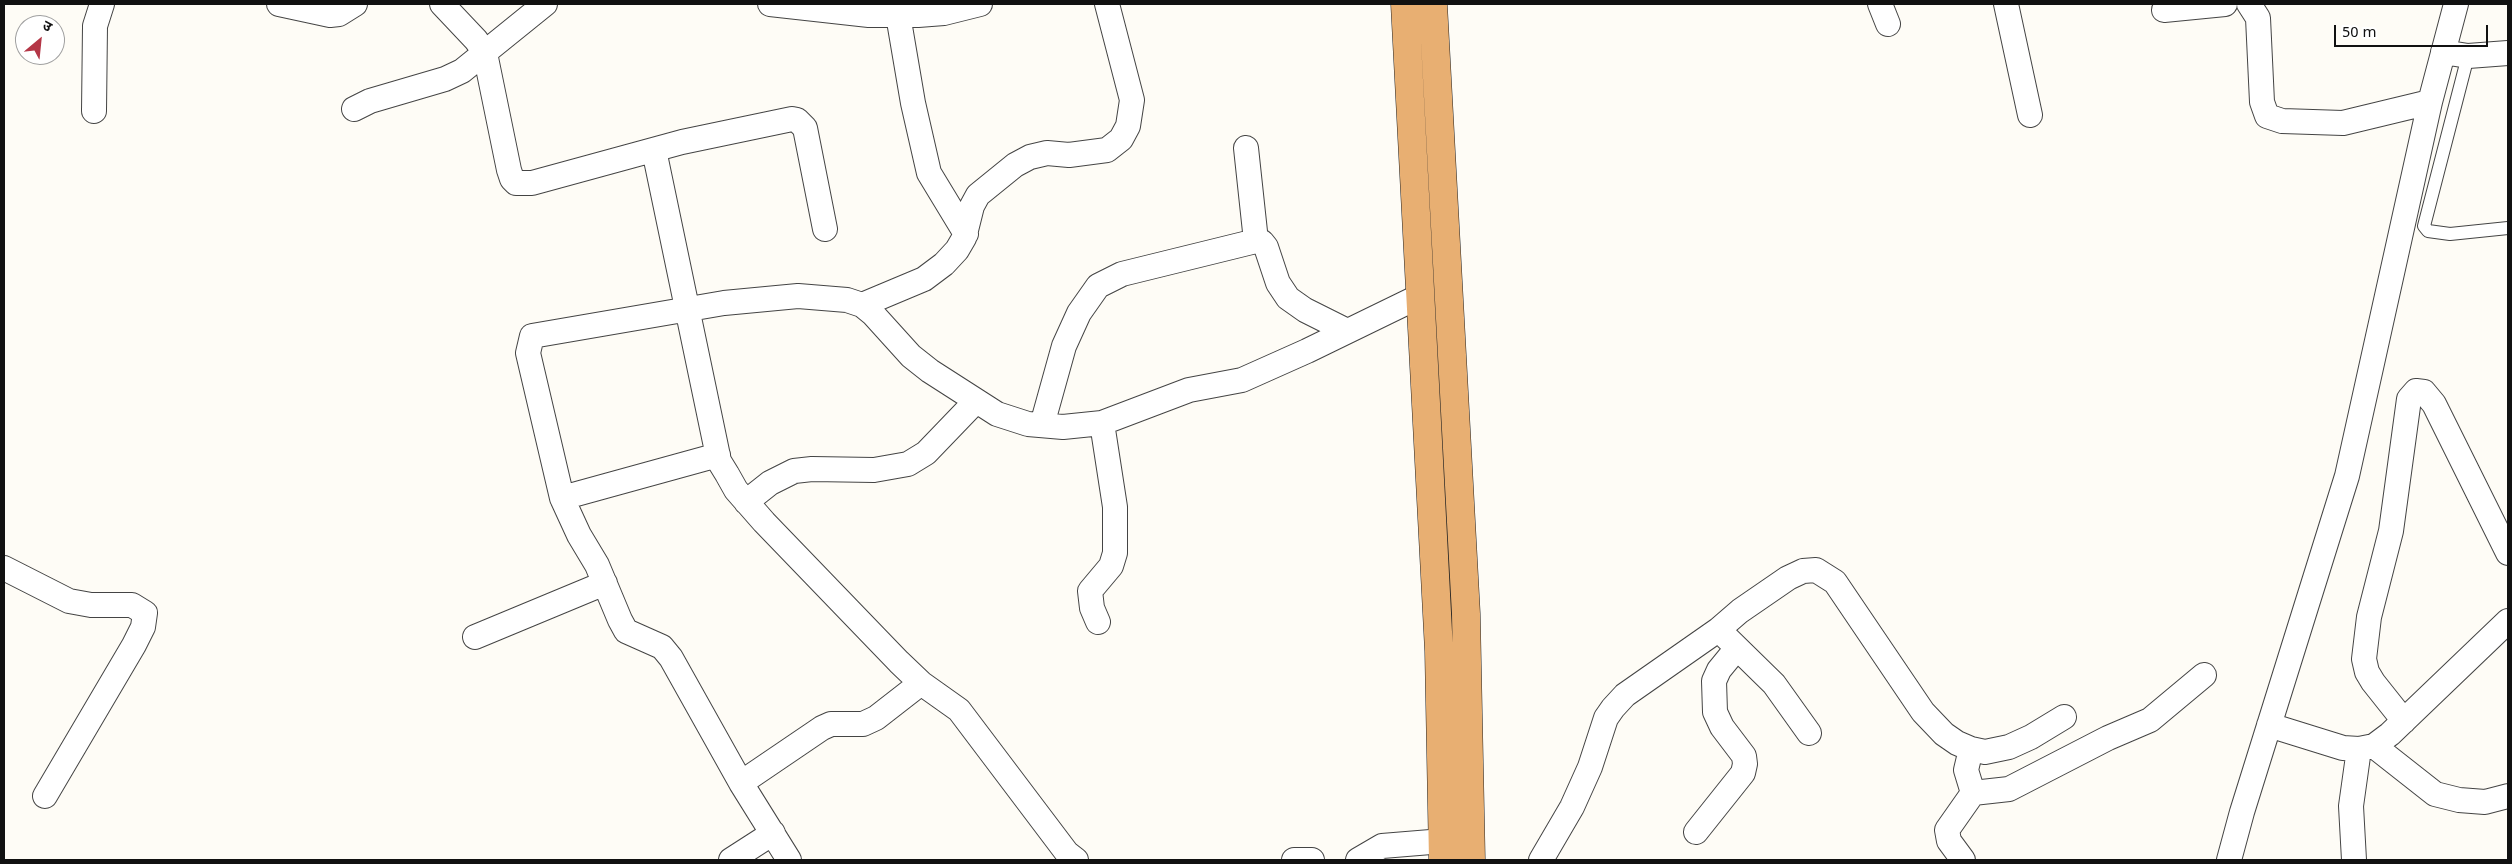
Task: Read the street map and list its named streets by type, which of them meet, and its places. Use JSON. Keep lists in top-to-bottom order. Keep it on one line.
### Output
{"scale_bar":"50 m","north":"top right"}
